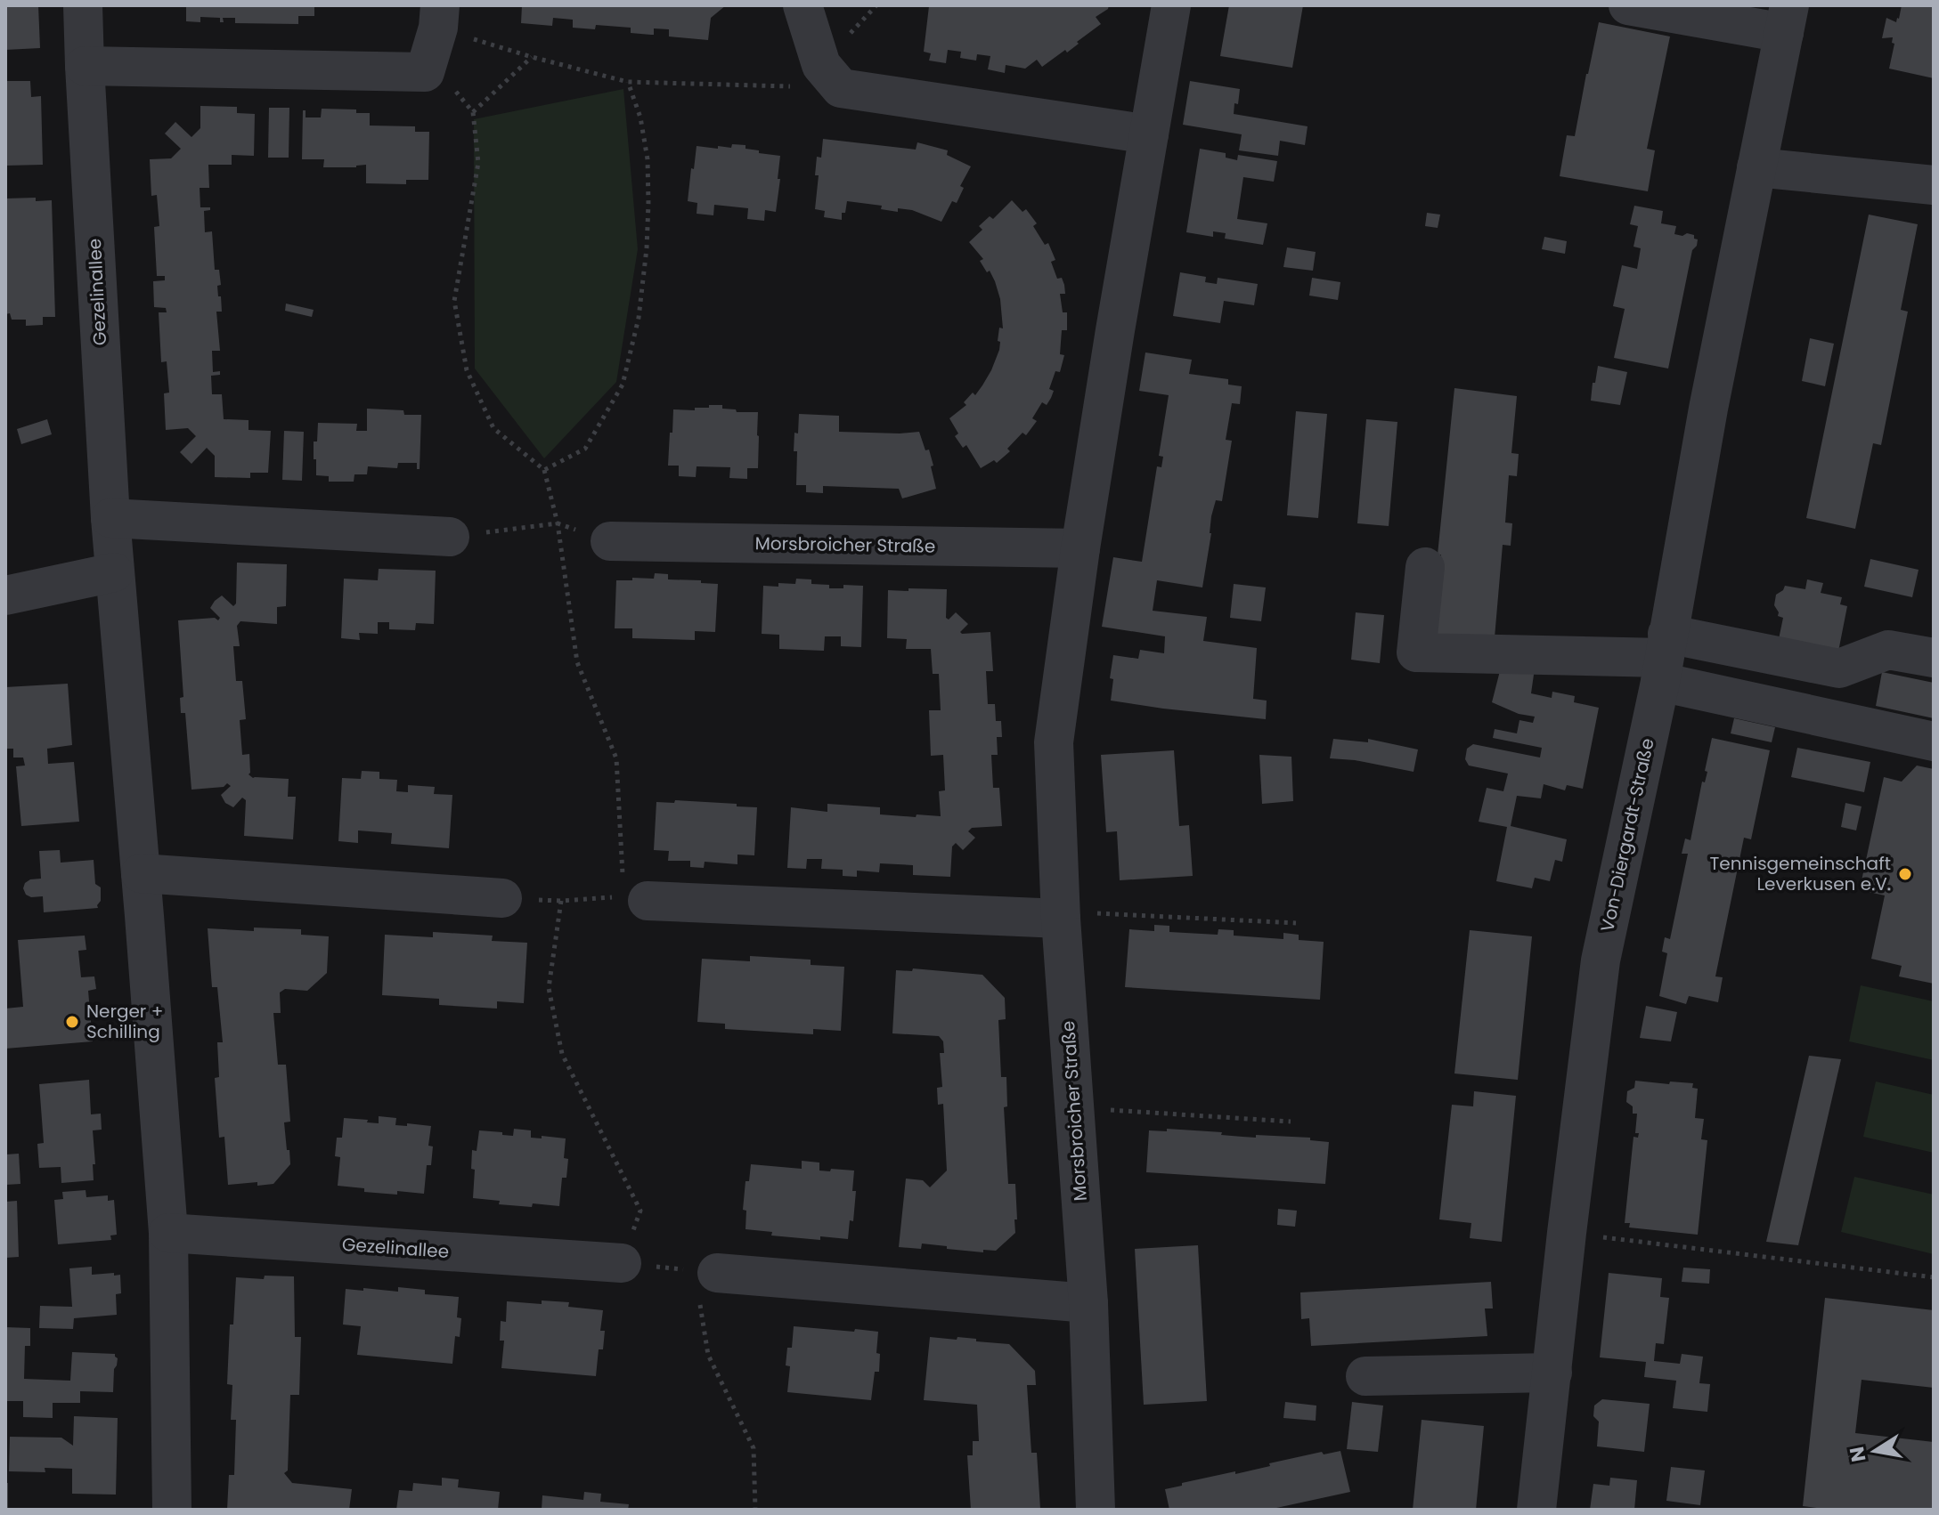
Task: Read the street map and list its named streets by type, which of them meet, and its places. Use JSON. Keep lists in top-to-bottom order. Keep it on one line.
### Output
{"streets":{"street":["Gezelinallee","Morsbroicher Straße","Von-Diergardt-Straße"]},"places":["Tennisgemeinschaft Leverkusen e.V.","Nerger + Schilling"],"north":"left"}
